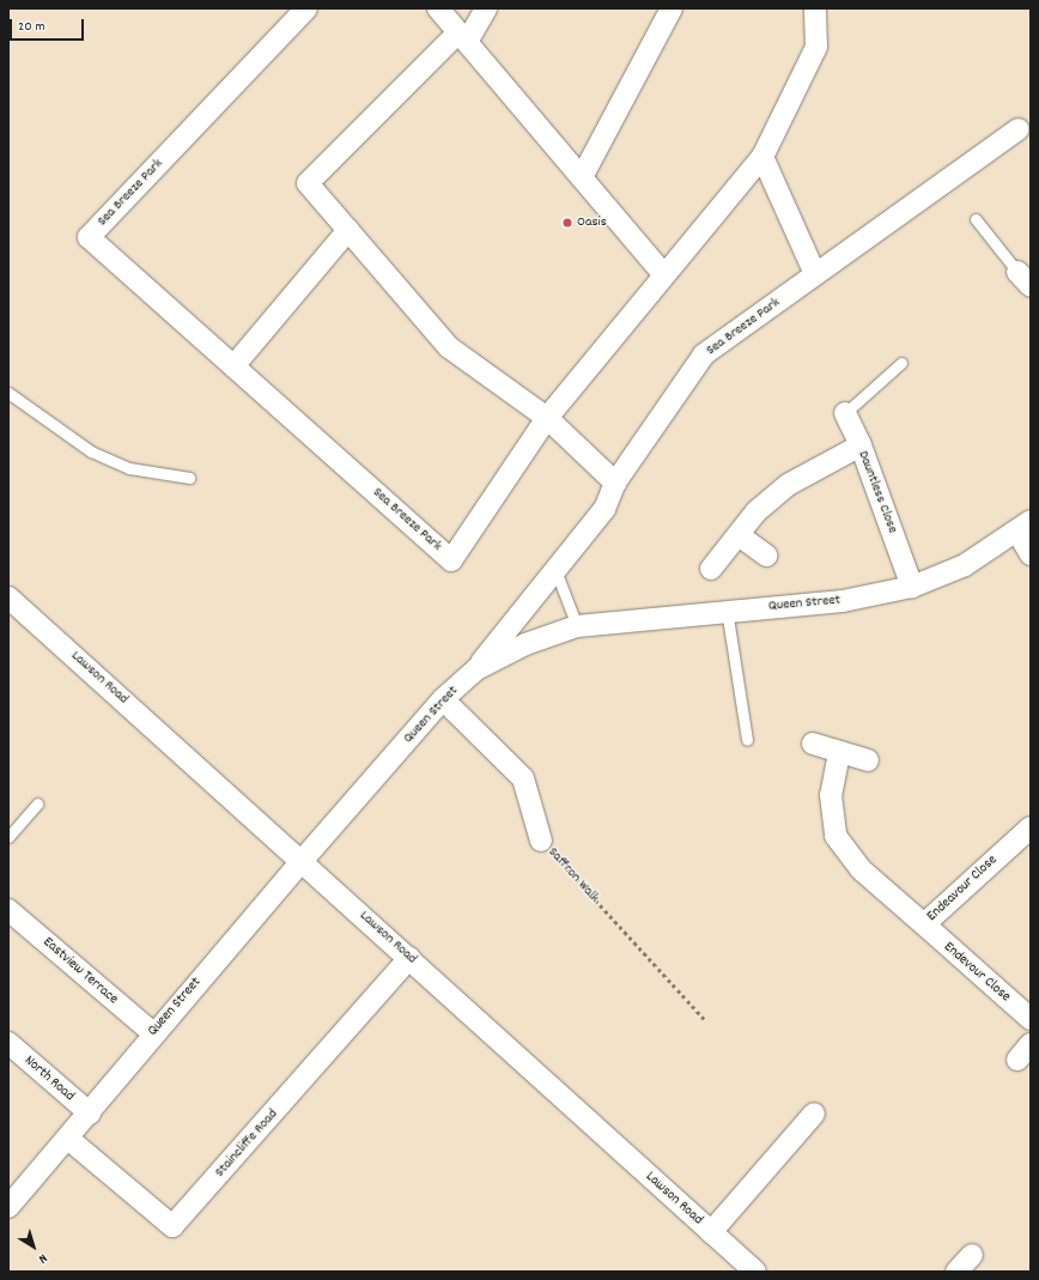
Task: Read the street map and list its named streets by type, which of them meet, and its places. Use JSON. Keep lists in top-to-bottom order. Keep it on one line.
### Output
{"streets":{"street":["Sea Breeze Park","Dauntless Close","Queen Street","Lawson Road","Saffron Walk","Endeavour Close","Eastview Terrace","Endevour Close","North Road","Staincliffe Road"]},"crossings":[["Sea Breeze Park","Queen Street"],["Dauntless Close","Queen Street"],["Queen Street","Lawson Road"],["Queen Street","Saffron Walk"],["Queen Street","Eastview Terrace"],["Queen Street","North Road"],["Queen Street","Staincliffe Road"],["Lawson Road","Staincliffe Road"],["Endeavour Close","Endevour Close"]],"places":["Oasis"],"scale_bar":"20 m","north":"bottom right"}
